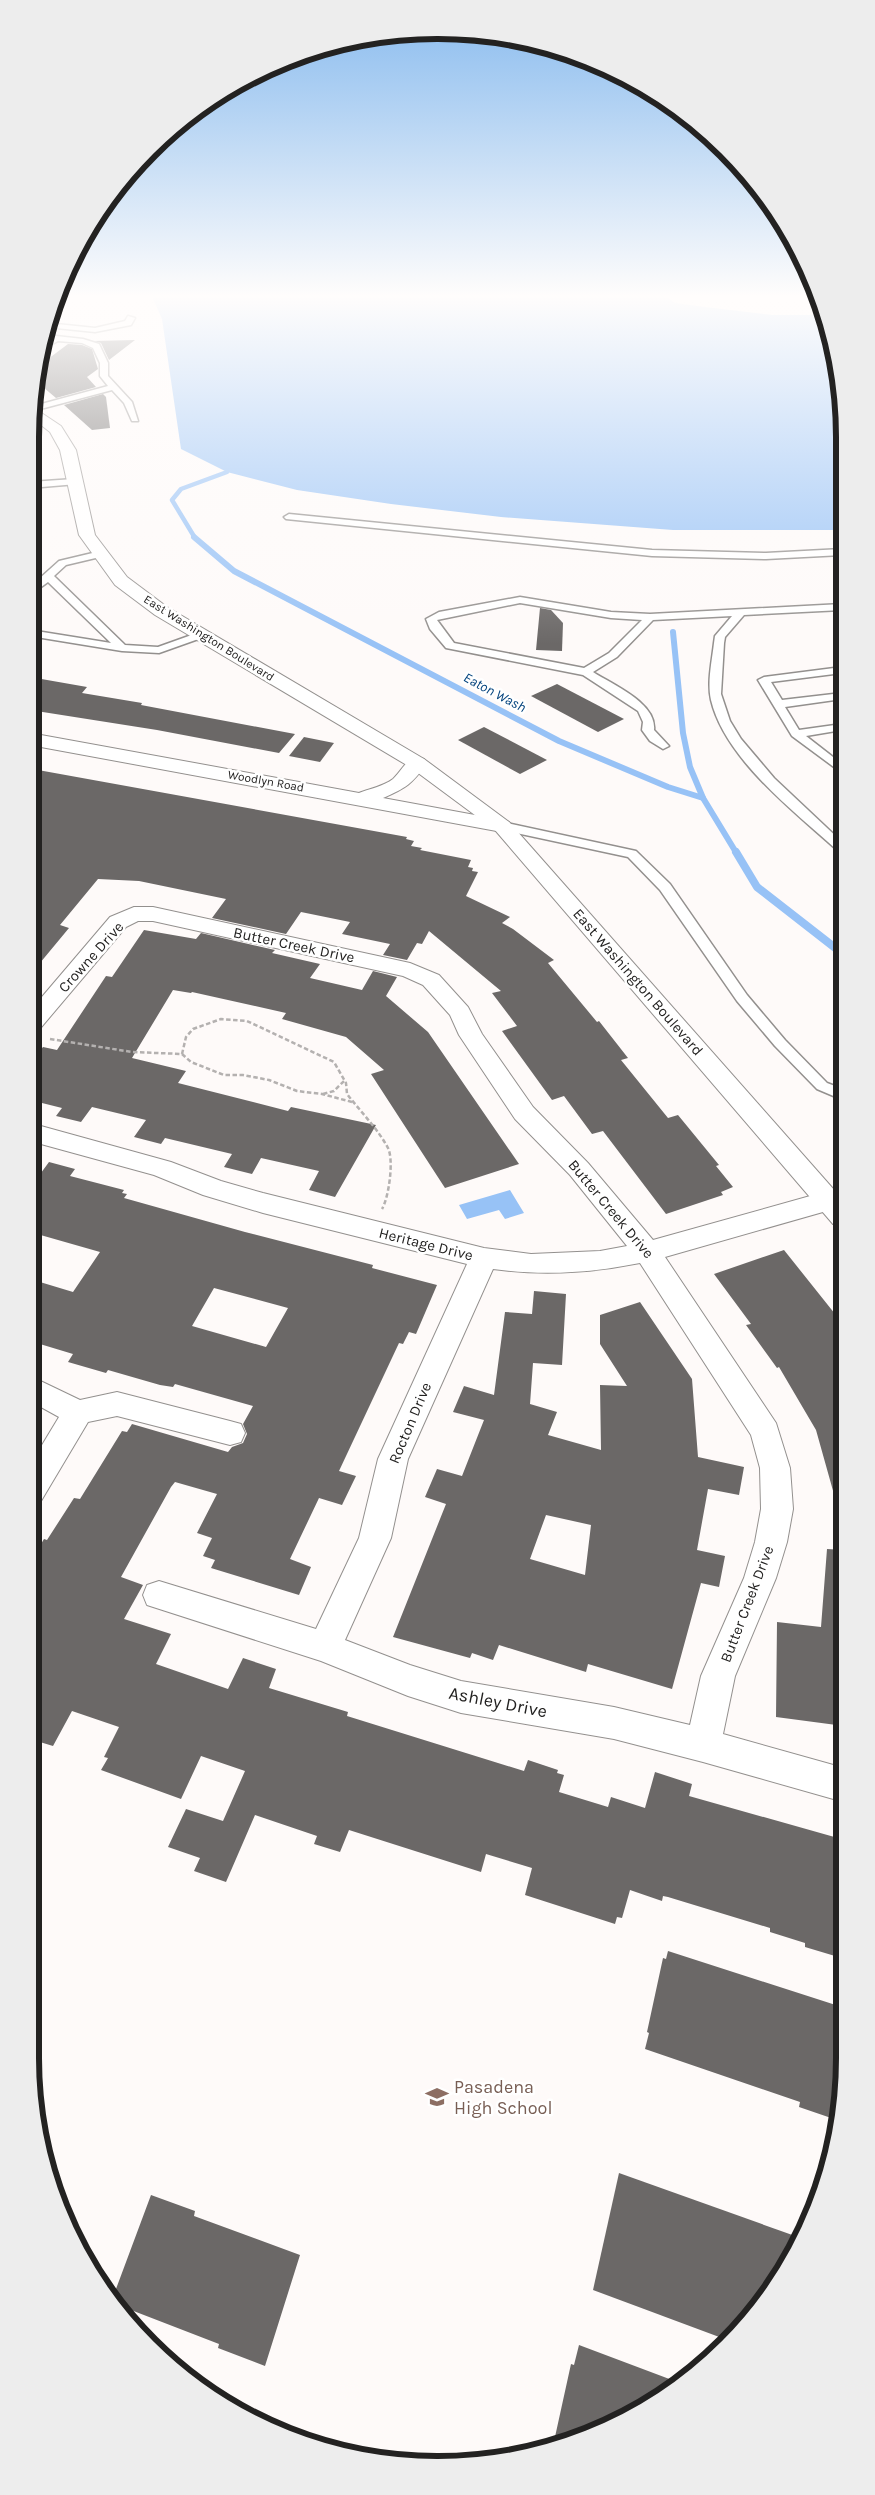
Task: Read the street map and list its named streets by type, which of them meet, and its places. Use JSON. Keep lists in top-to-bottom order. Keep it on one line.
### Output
{"streets":{"street":["East Washington Boulevard","Woodlyn Road","Butter Creek Drive","Crowne Drive","Heritage Drive","Rocton Drive","Ashley Drive"]},"crossings":[["East Washington Boulevard","Woodlyn Road"],["East Washington Boulevard","Heritage Drive"],["Butter Creek Drive","Crowne Drive"],["Butter Creek Drive","Heritage Drive"],["Butter Creek Drive","Ashley Drive"],["Heritage Drive","Rocton Drive"],["Rocton Drive","Ashley Drive"]],"water":["Eaton Wash"],"places":{"school or university":["Pasadena High School"]}}
